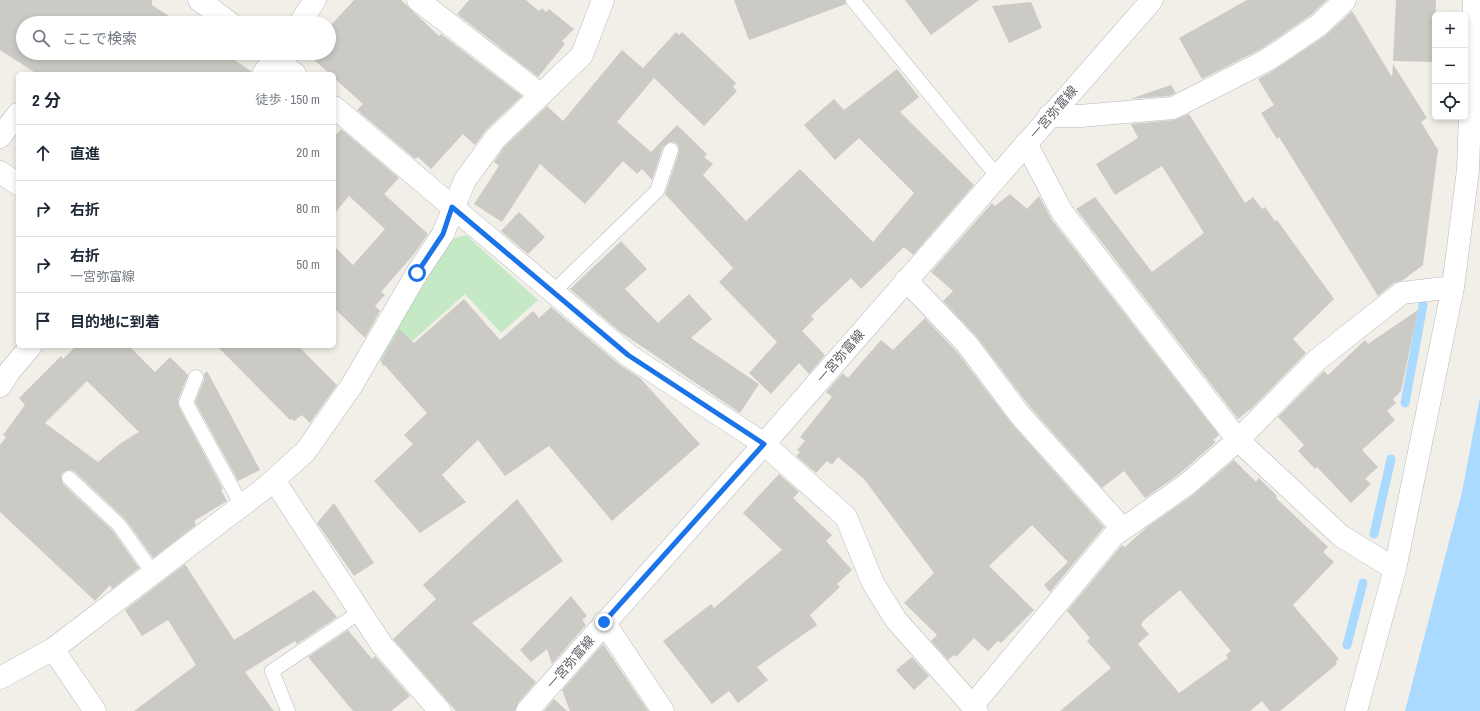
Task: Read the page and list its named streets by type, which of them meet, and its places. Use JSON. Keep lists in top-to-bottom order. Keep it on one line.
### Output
{"streets":{"street":["一宮弥富線"]},"page":{"map_buttons":["+","−"],"search":"ここで検索","heading":["2 分","徒歩 · 150 m"],"list":[["直進","20 m"],["右折","80 m"],["右折","一宮弥富線","50 m"],"目的地に到着"]}}
